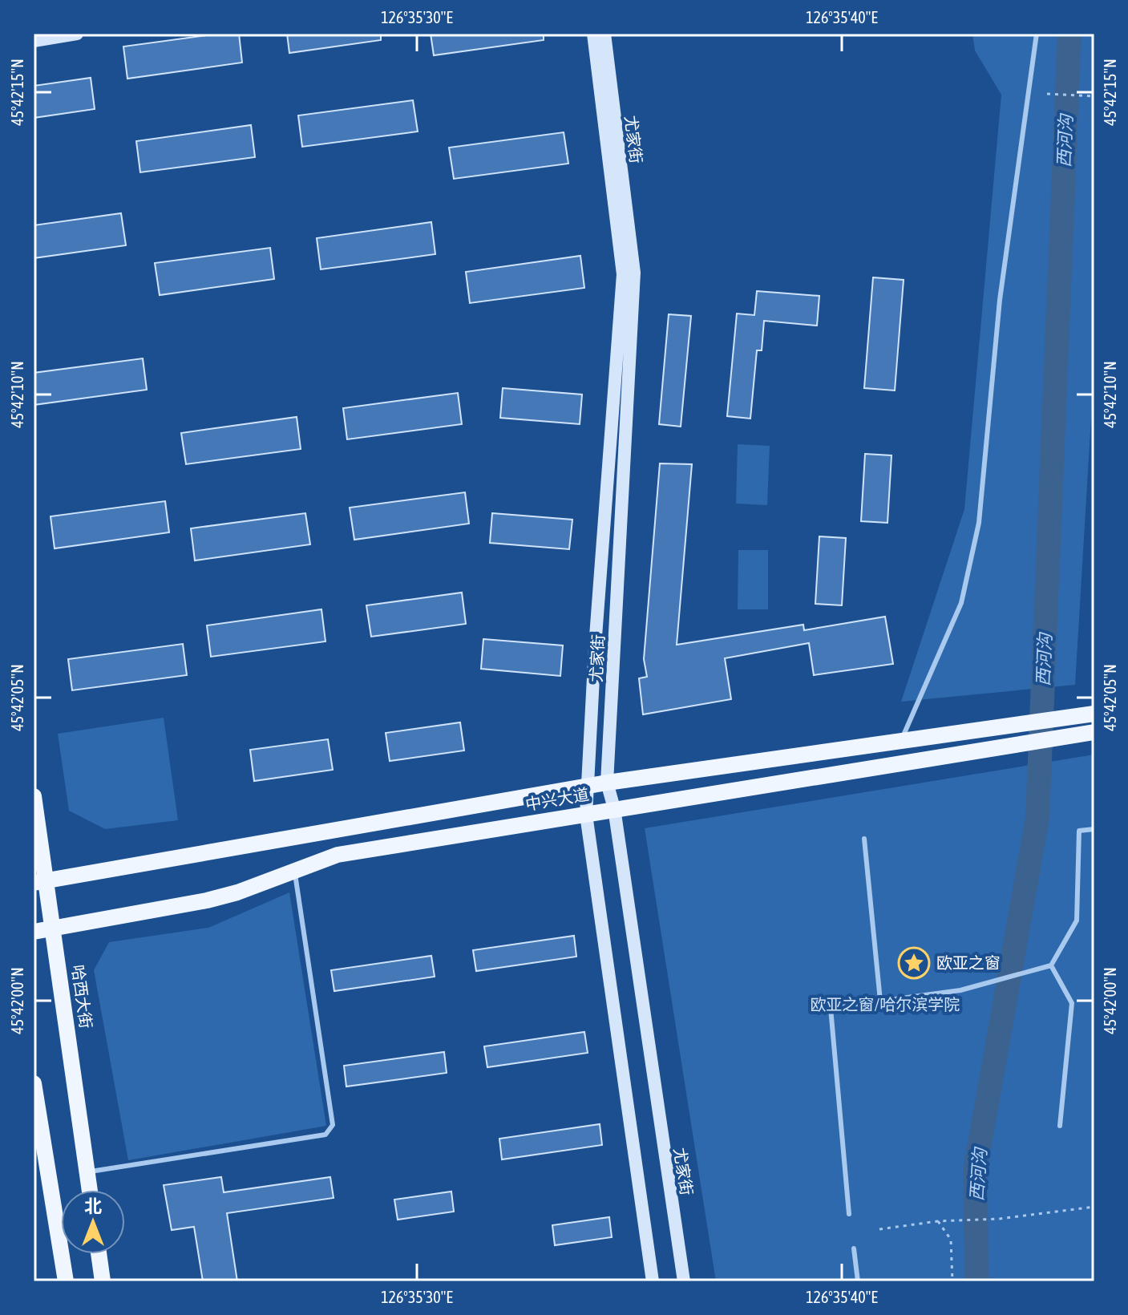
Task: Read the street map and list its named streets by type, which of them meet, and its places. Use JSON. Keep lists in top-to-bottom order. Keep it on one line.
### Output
{"streets":{"main road":["尤家街","中兴大道","哈西大街"]},"crossings":[["尤家街","中兴大道"],["中兴大道","哈西大街"]],"water":["西河沟"],"parks":["欧亚之窗/哈尔滨学院"],"places":{"place":["欧亚之窗"]},"north":"top","coordinates":["126°35'30\"E","126°35'40\"E","45°42'15\"N","45°42'10\"N","45°42'05\"N","45°42'00\"N"]}
